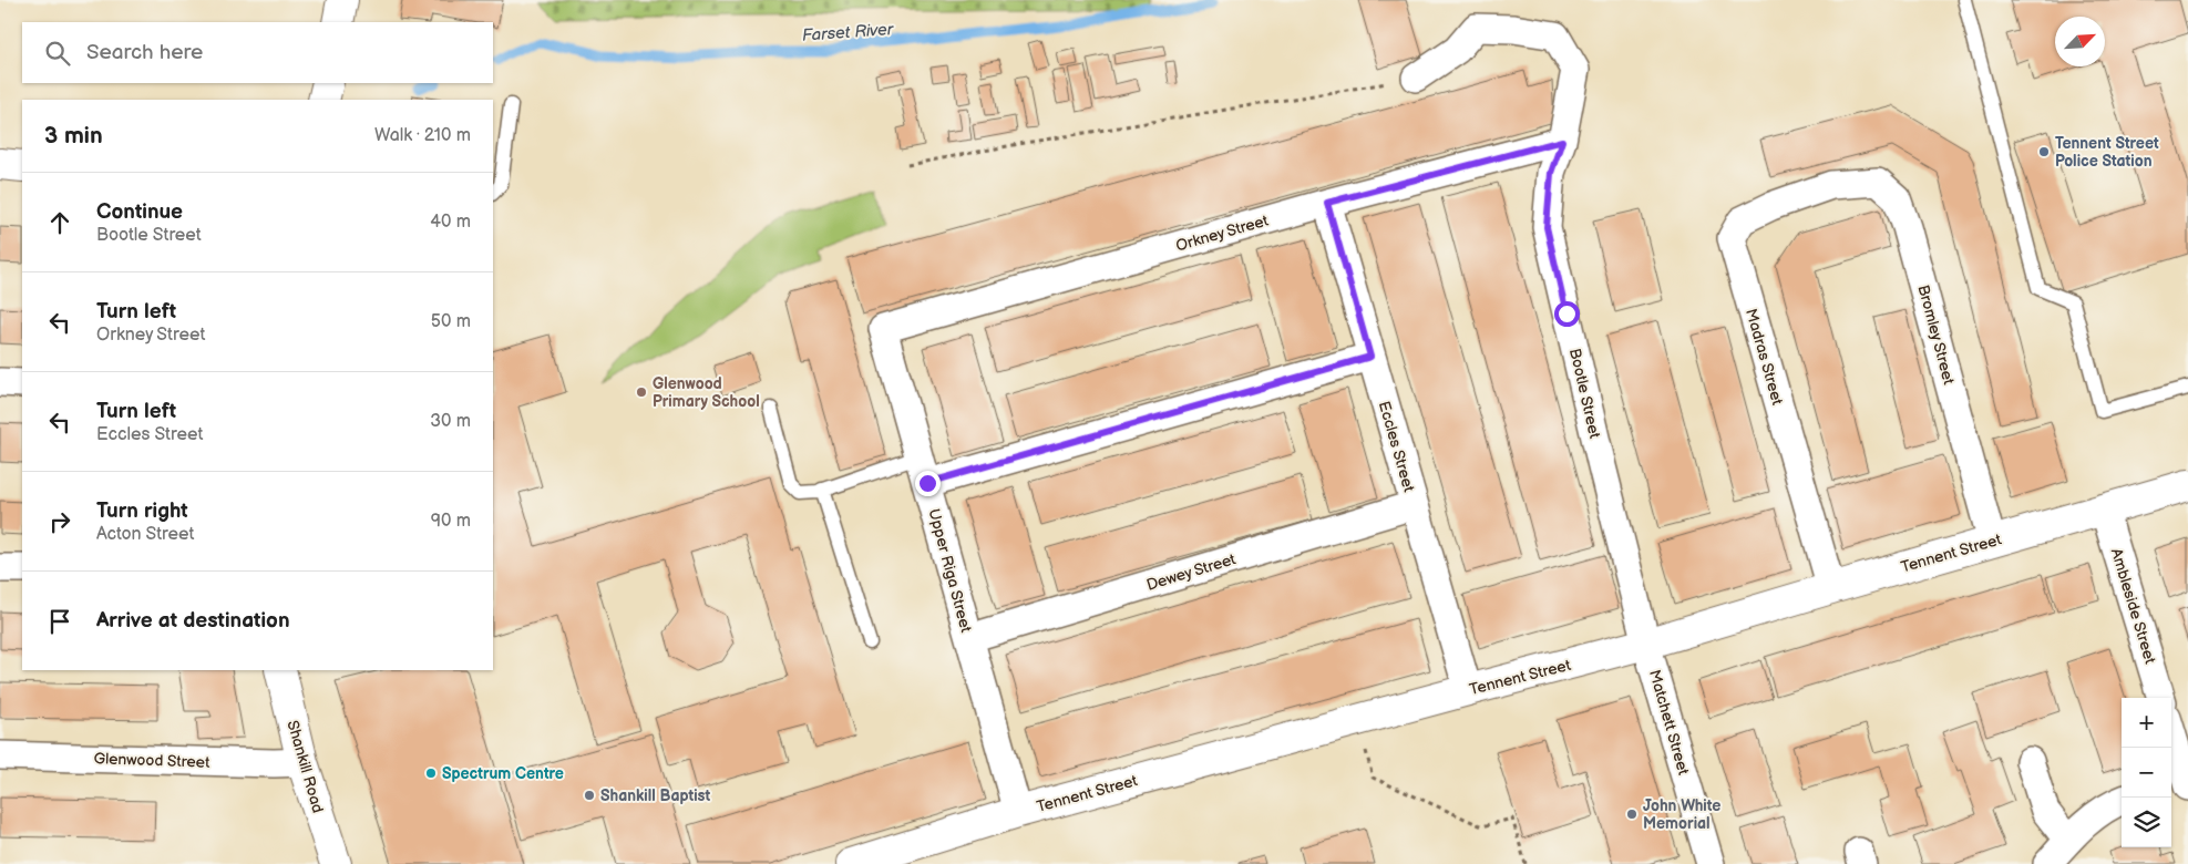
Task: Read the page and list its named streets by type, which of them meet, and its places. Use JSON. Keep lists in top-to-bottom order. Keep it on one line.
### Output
{"streets":{"street":["Orkney Street","Bromley Street","Madras Street","Bootle Street","Eccles Street","Tennent Street","Upper Riga Street","Dewey Street","Ambleside Street","Matchett Street","Glenwood Street","Shankill Road"]},"crossings":[["Orkney Street","Bootle Street"],["Orkney Street","Eccles Street"],["Orkney Street","Upper Riga Street"],["Bromley Street","Madras Street"],["Bromley Street","Tennent Street"],["Madras Street","Tennent Street"],["Bootle Street","Tennent Street"],["Bootle Street","Matchett Street"],["Eccles Street","Tennent Street"],["Eccles Street","Dewey Street"],["Tennent Street","Upper Riga Street"],["Tennent Street","Ambleside Street"],["Tennent Street","Matchett Street"],["Upper Riga Street","Dewey Street"],["Glenwood Street","Shankill Road"]],"water":["Farset River"],"places":["Tennent Street Police Station","Glenwood Primary School","Spectrum Centre","Shankill Baptist","John White Memorial"],"north":"top right","page":{"search":"Search here","heading":["3 min","Walk · 210 m"],"list":[["Continue","Bootle Street","40 m"],["Turn left","Orkney Street","50 m"],["Turn left","Eccles Street","30 m"],["Turn right","Acton Street","90 m"],"Arrive at destination"],"map_buttons":["+","−"]}}
